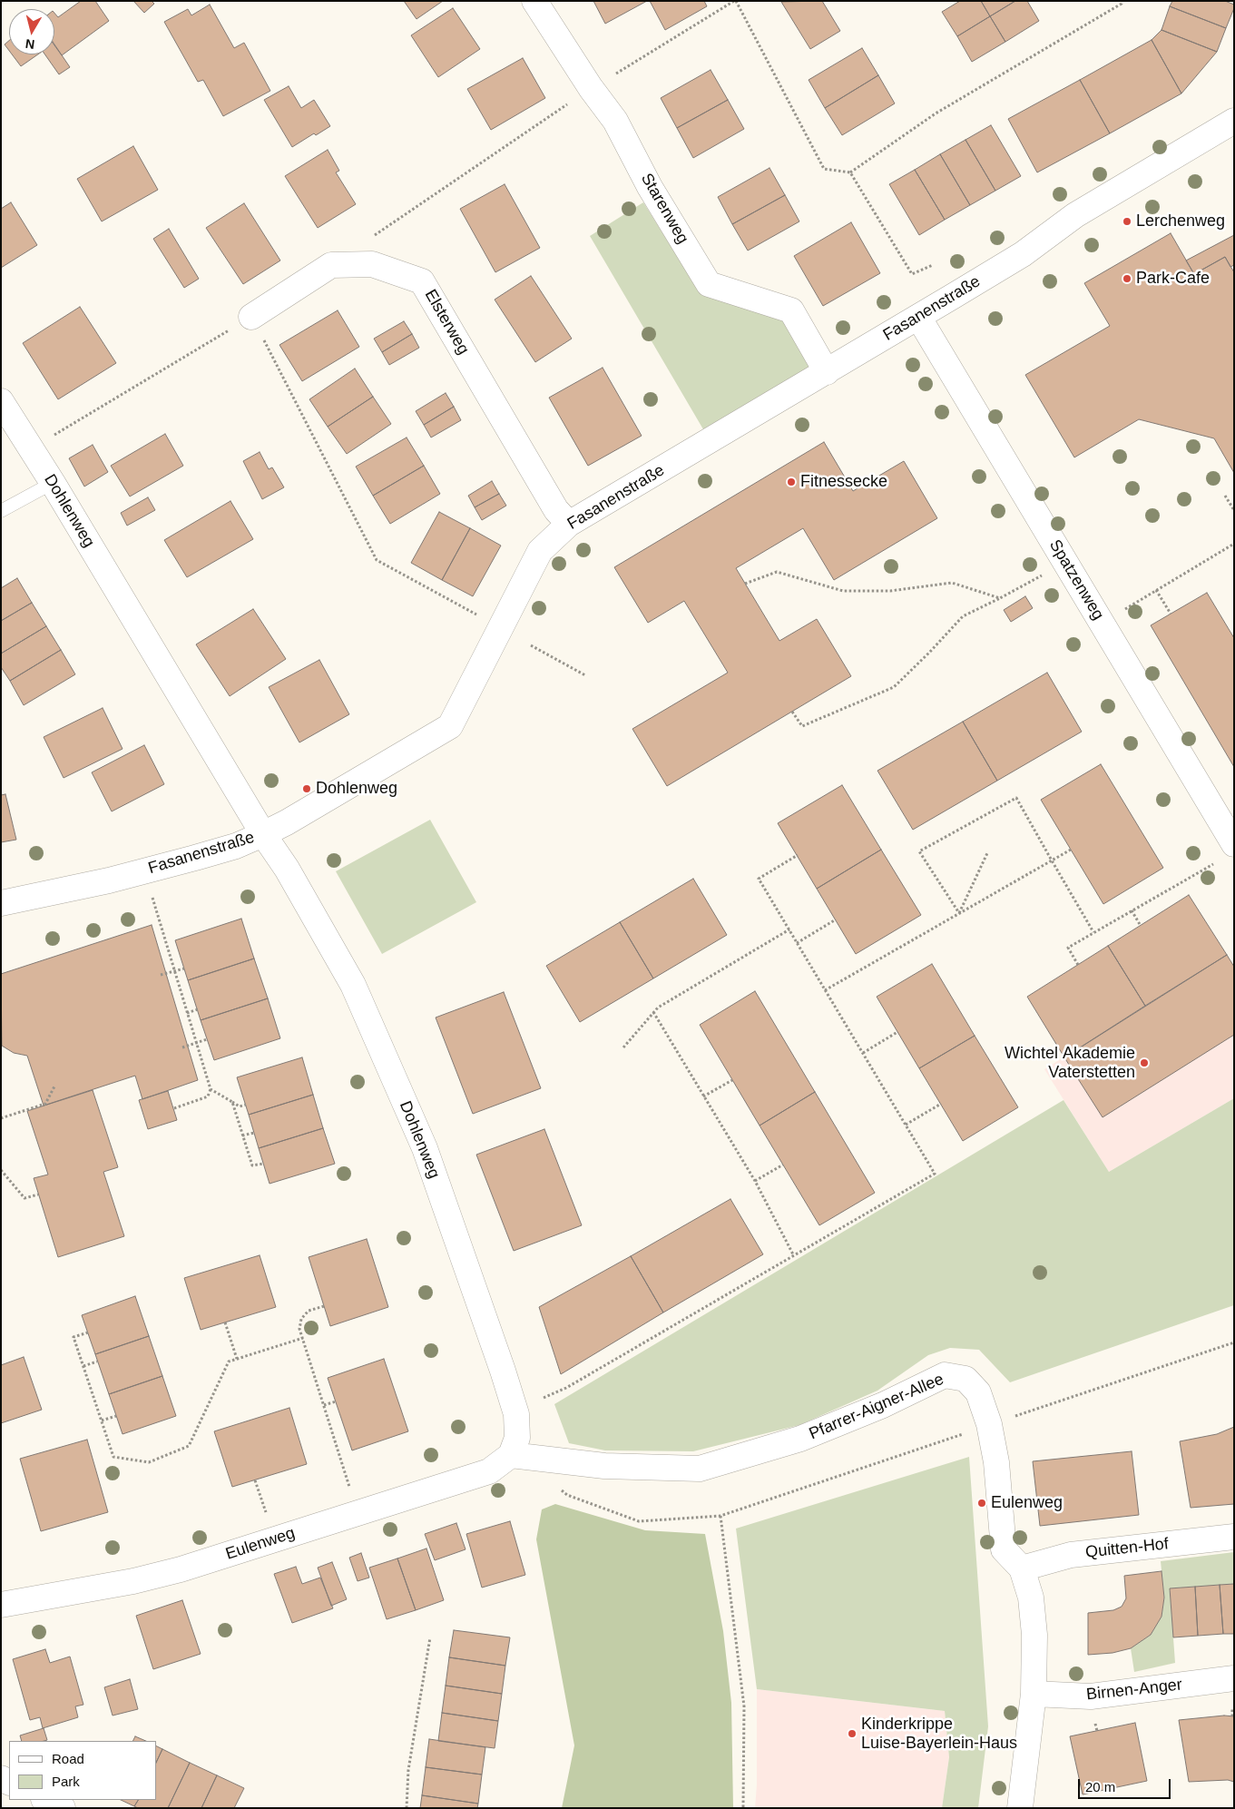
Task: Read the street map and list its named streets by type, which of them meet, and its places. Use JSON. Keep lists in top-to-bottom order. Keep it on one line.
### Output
{"streets":{"street":["Starenweg","Fasanenstraße","Elsterweg","Dohlenweg","Spatzenweg","Pfarrer-Aigner-Allee","Eulenweg","Quitten-Hof","Birnen-Anger"]},"crossings":[["Starenweg","Fasanenstraße"],["Fasanenstraße","Elsterweg"],["Fasanenstraße","Dohlenweg"],["Fasanenstraße","Spatzenweg"],["Dohlenweg","Pfarrer-Aigner-Allee"],["Dohlenweg","Eulenweg"],["Pfarrer-Aigner-Allee","Eulenweg"],["Pfarrer-Aigner-Allee","Quitten-Hof"],["Pfarrer-Aigner-Allee","Birnen-Anger"]],"places":["Lerchenweg","Park-Cafe","Fitnessecke","Dohlenweg","Wichtel Akademie Vaterstetten","Eulenweg","Kinderkrippe Luise-Bayerlein-Haus"],"legend":["Road","Park"],"scale_bar":"20 m","north":"bottom"}
